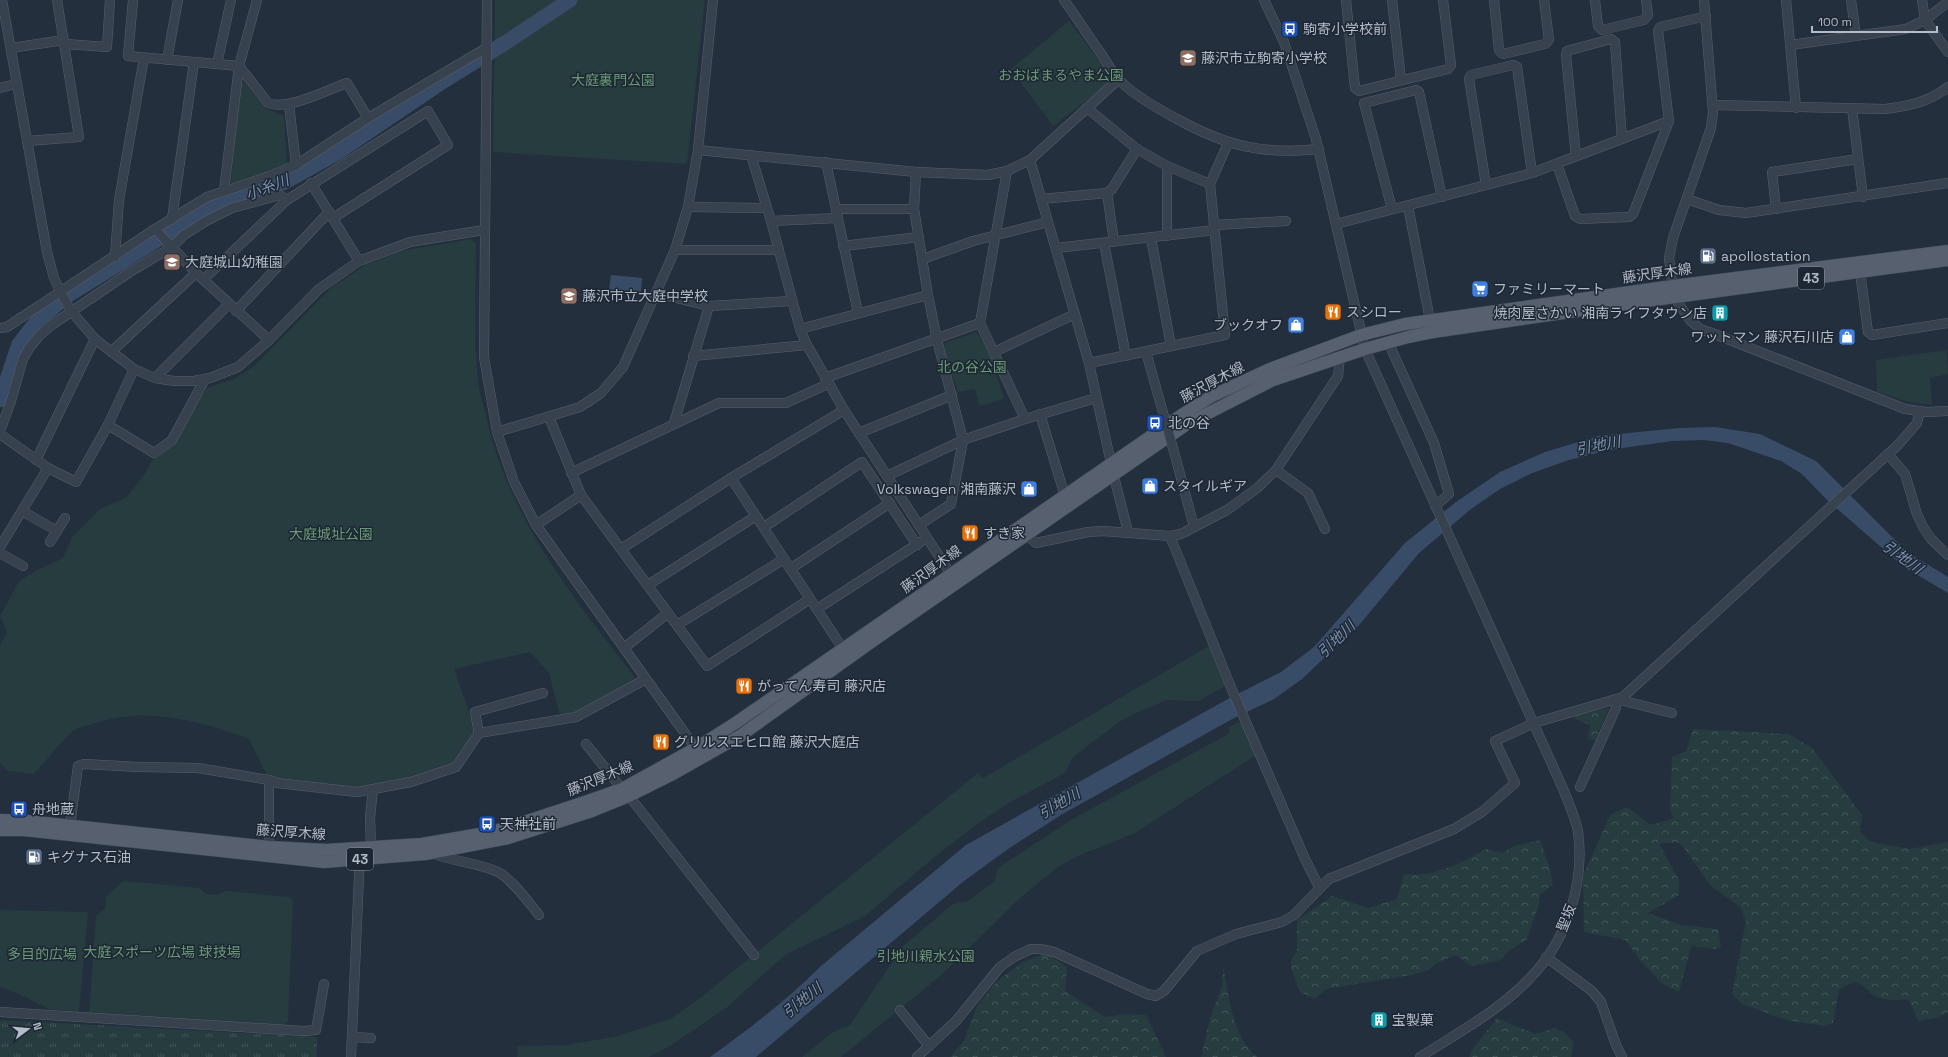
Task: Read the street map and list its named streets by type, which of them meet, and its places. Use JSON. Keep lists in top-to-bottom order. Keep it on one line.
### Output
{"streets":{"main road":["藤沢厚木線","43"],"street":["聖坂"]},"crossings":[["藤沢厚木線","聖坂"]],"water":["小糸川","引地川"],"parks":["おおばまるやま公園","大庭裏門公園","北の谷公園","大庭城址公園","大庭スポーツ広場 球技場","多目的広場","引地川親水公園"],"places":{"bus stop":["駒寄小学校前","北の谷","舟地蔵","天神社前"],"school or university":["藤沢市立駒寄小学校","大庭城山幼稚園","藤沢市立大庭中学校"],"fuel station":["apollostation","キグナス石油"],"supermarket":["ファミリーマート"],"restaurant":["スシロー","すき家","がってん寿司 藤沢店","グリルスエヒロ館 藤沢大庭店"],"building":["焼肉屋さかい 湘南ライフタウン店","宝製菓"],"shop":["ブックオフ","ワットマン 藤沢石川店","スタイルギア","Volkswagen 湘南藤沢"]},"scale_bar":"100 m","north":"right"}
